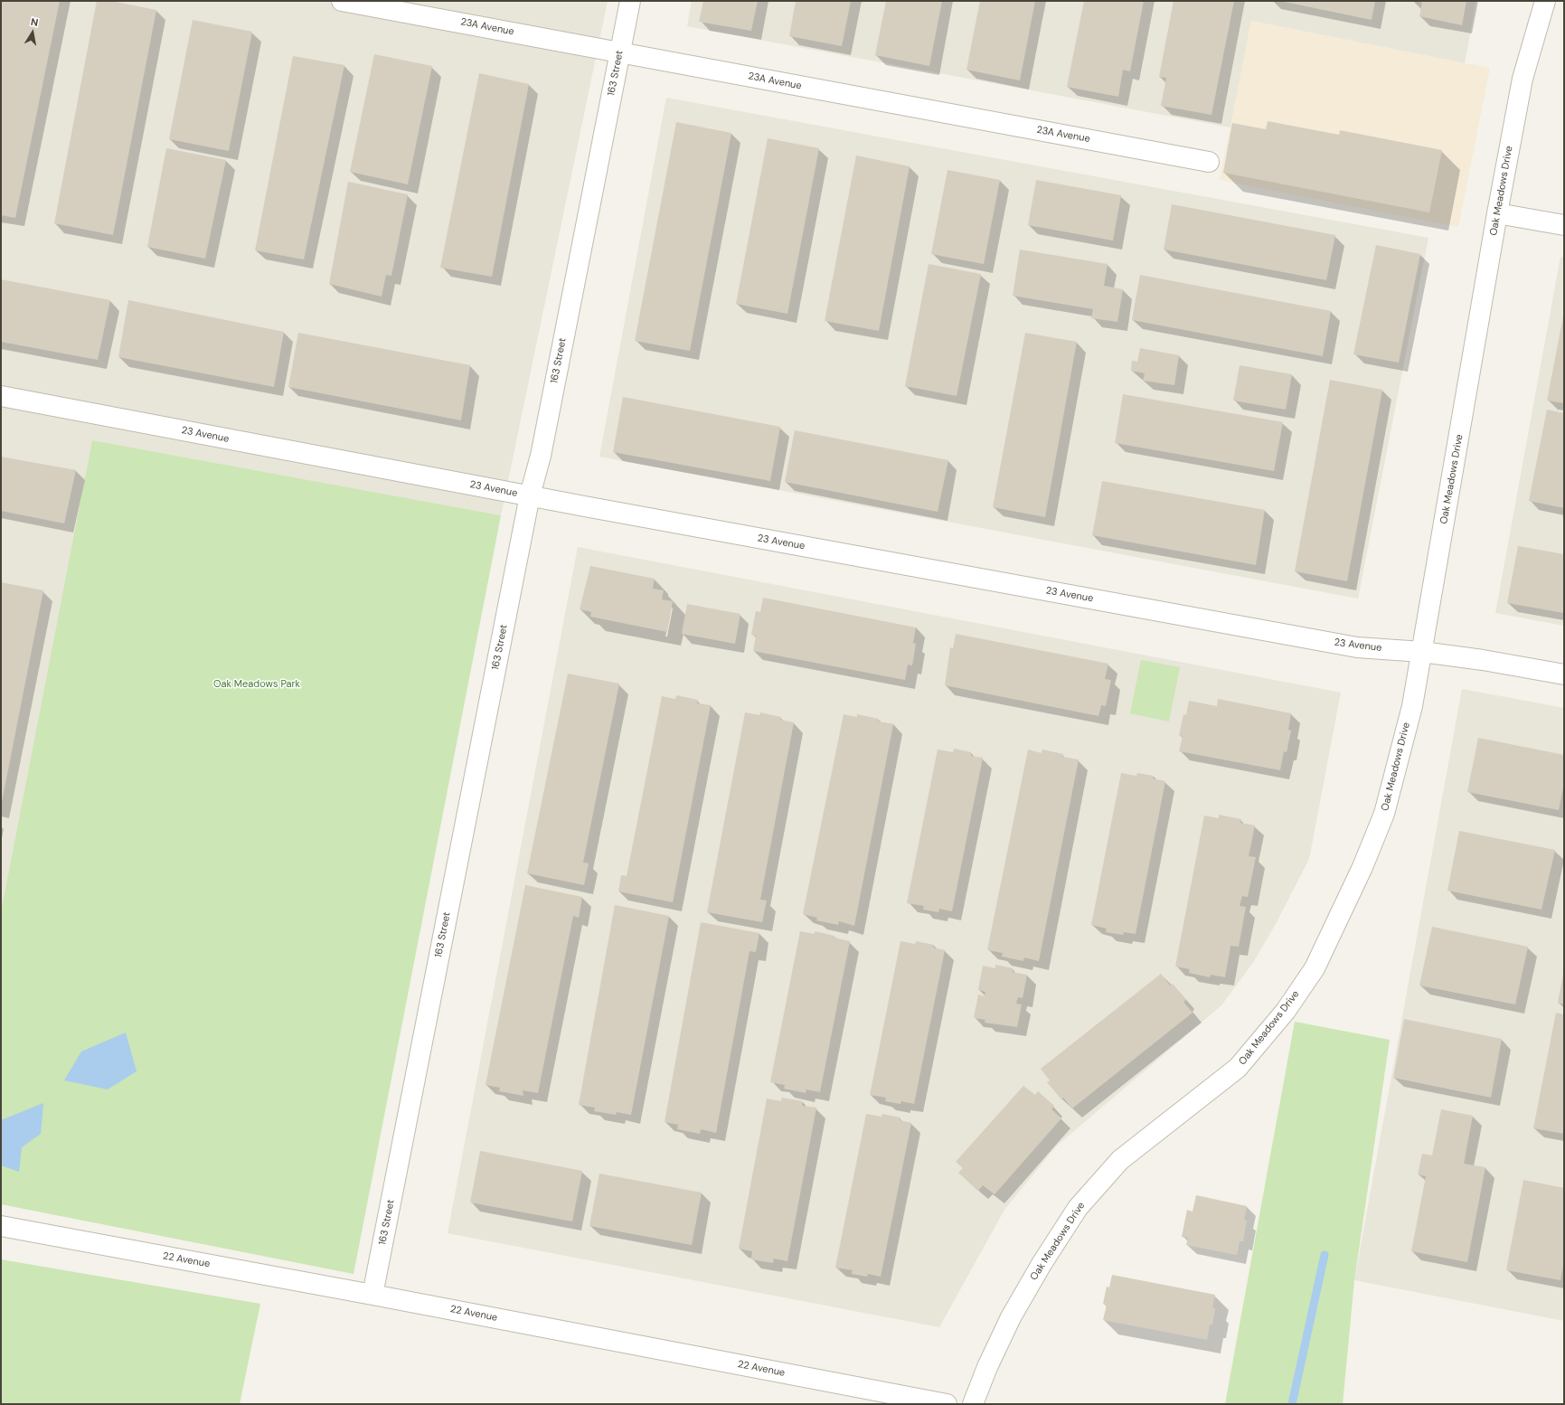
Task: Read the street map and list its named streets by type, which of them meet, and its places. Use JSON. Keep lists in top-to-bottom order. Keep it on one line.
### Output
{"streets":{"street":["23A Avenue","163 Street","Oak Meadows Drive","23 Avenue","22 Avenue"]},"crossings":[["23A Avenue","163 Street"],["163 Street","23 Avenue"],["163 Street","22 Avenue"],["Oak Meadows Drive","23 Avenue"]],"parks":["Oak Meadows Park"],"north":"top"}
